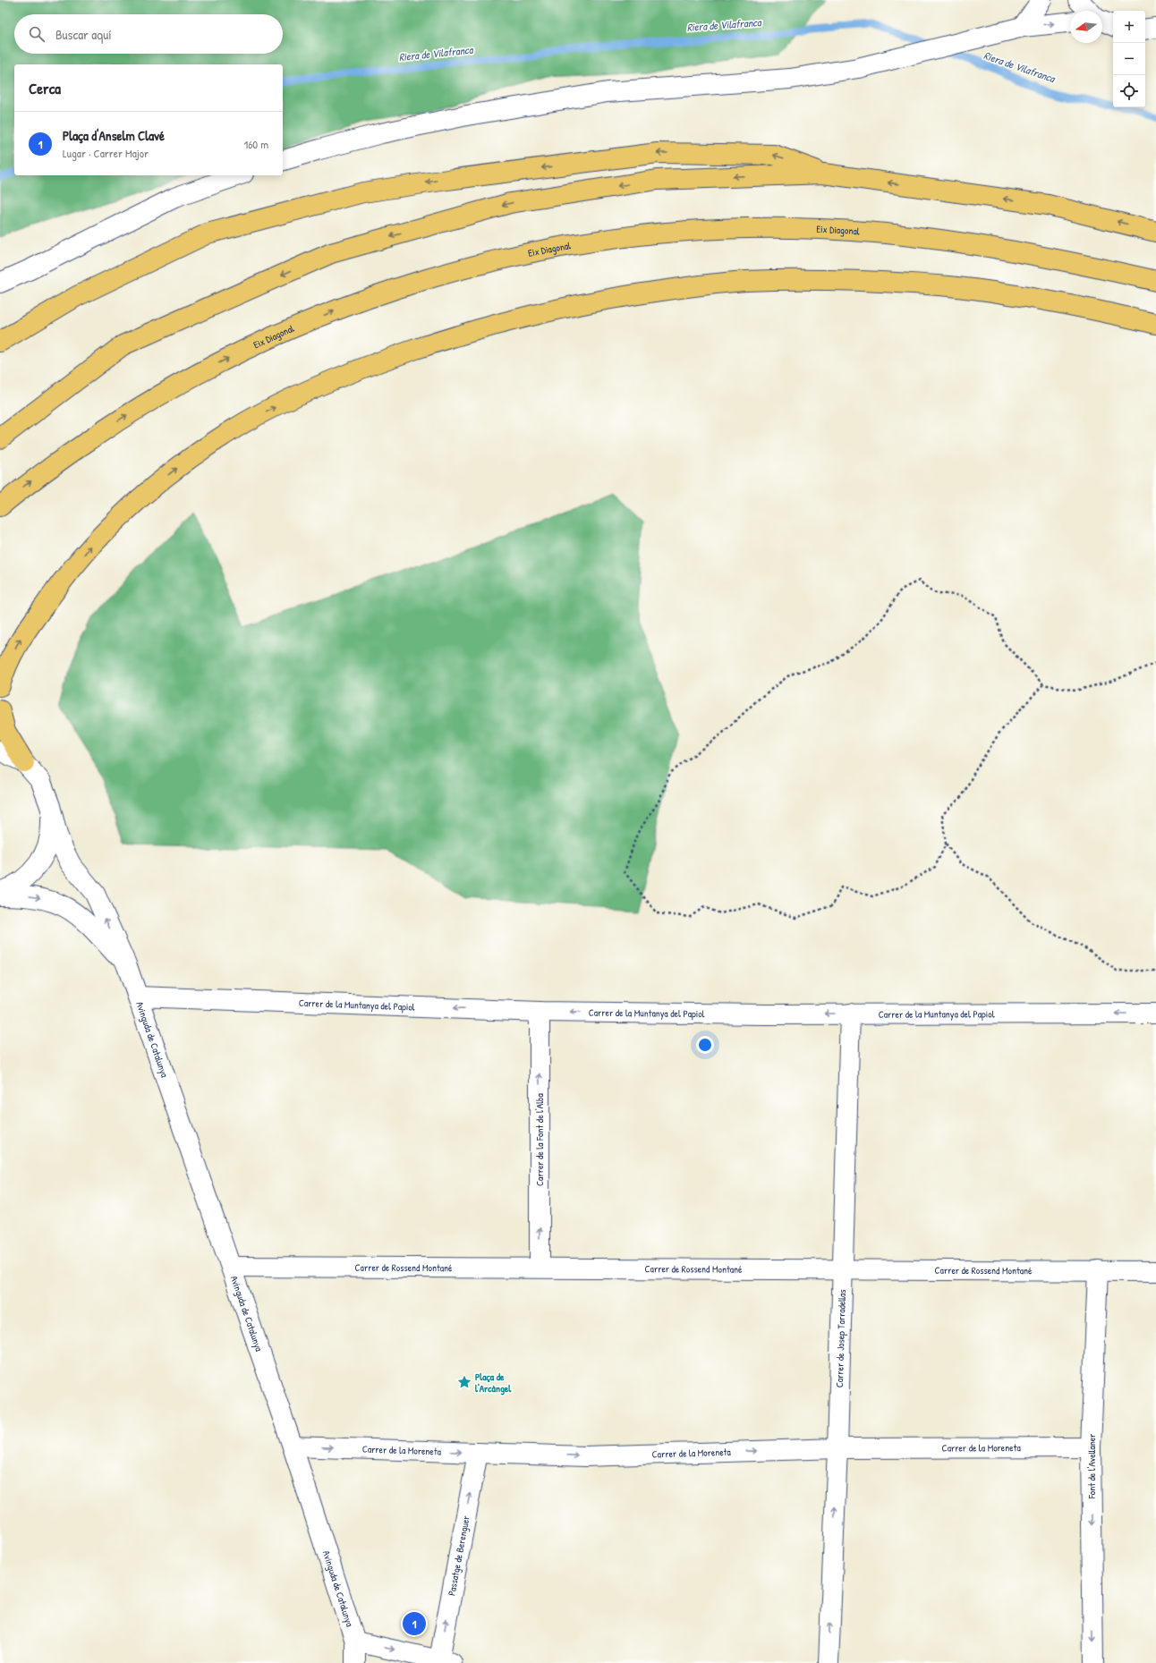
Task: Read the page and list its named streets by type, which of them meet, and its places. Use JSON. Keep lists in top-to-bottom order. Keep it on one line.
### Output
{"streets":{"highway":["Eix Diagonal"],"street":["Carrer de la Muntanya del Papiol","Avinguda de Catalunya","Carrer de la Font de l'Alba","Carrer de Rossend Montané","Carrer de Josep Tarradellas","Carrer de la Moreneta","Font de l'Avellaner","Passatge de Berenguer"]},"crossings":[["Carrer de la Muntanya del Papiol","Avinguda de Catalunya"],["Carrer de la Muntanya del Papiol","Carrer de la Font de l'Alba"],["Carrer de la Muntanya del Papiol","Carrer de Josep Tarradellas"],["Avinguda de Catalunya","Carrer de Rossend Montané"],["Avinguda de Catalunya","Carrer de la Moreneta"],["Carrer de la Font de l'Alba","Carrer de Rossend Montané"],["Carrer de Rossend Montané","Carrer de Josep Tarradellas"],["Carrer de Rossend Montané","Font de l'Avellaner"],["Carrer de Josep Tarradellas","Carrer de la Moreneta"],["Carrer de la Moreneta","Font de l'Avellaner"],["Carrer de la Moreneta","Passatge de Berenguer"]],"one_way":["Carrer de la Muntanya del Papiol","Carrer de la Font de l'Alba","Carrer de la Moreneta","Font de l'Avellaner","Passatge de Berenguer"],"water":["Riera de Vilafranca"],"places":{"place":["Plaça de l'Arcàngel"]},"north":"left","page":{"map_buttons":["+","−"],"search":"Buscar aquí","heading":"Cerca","list":[{"mark":"1","name":"Plaça d'Anselm Clavé","note":"Lugar · Carrer Major","value":"160 m"}],"pins":"1"}}
